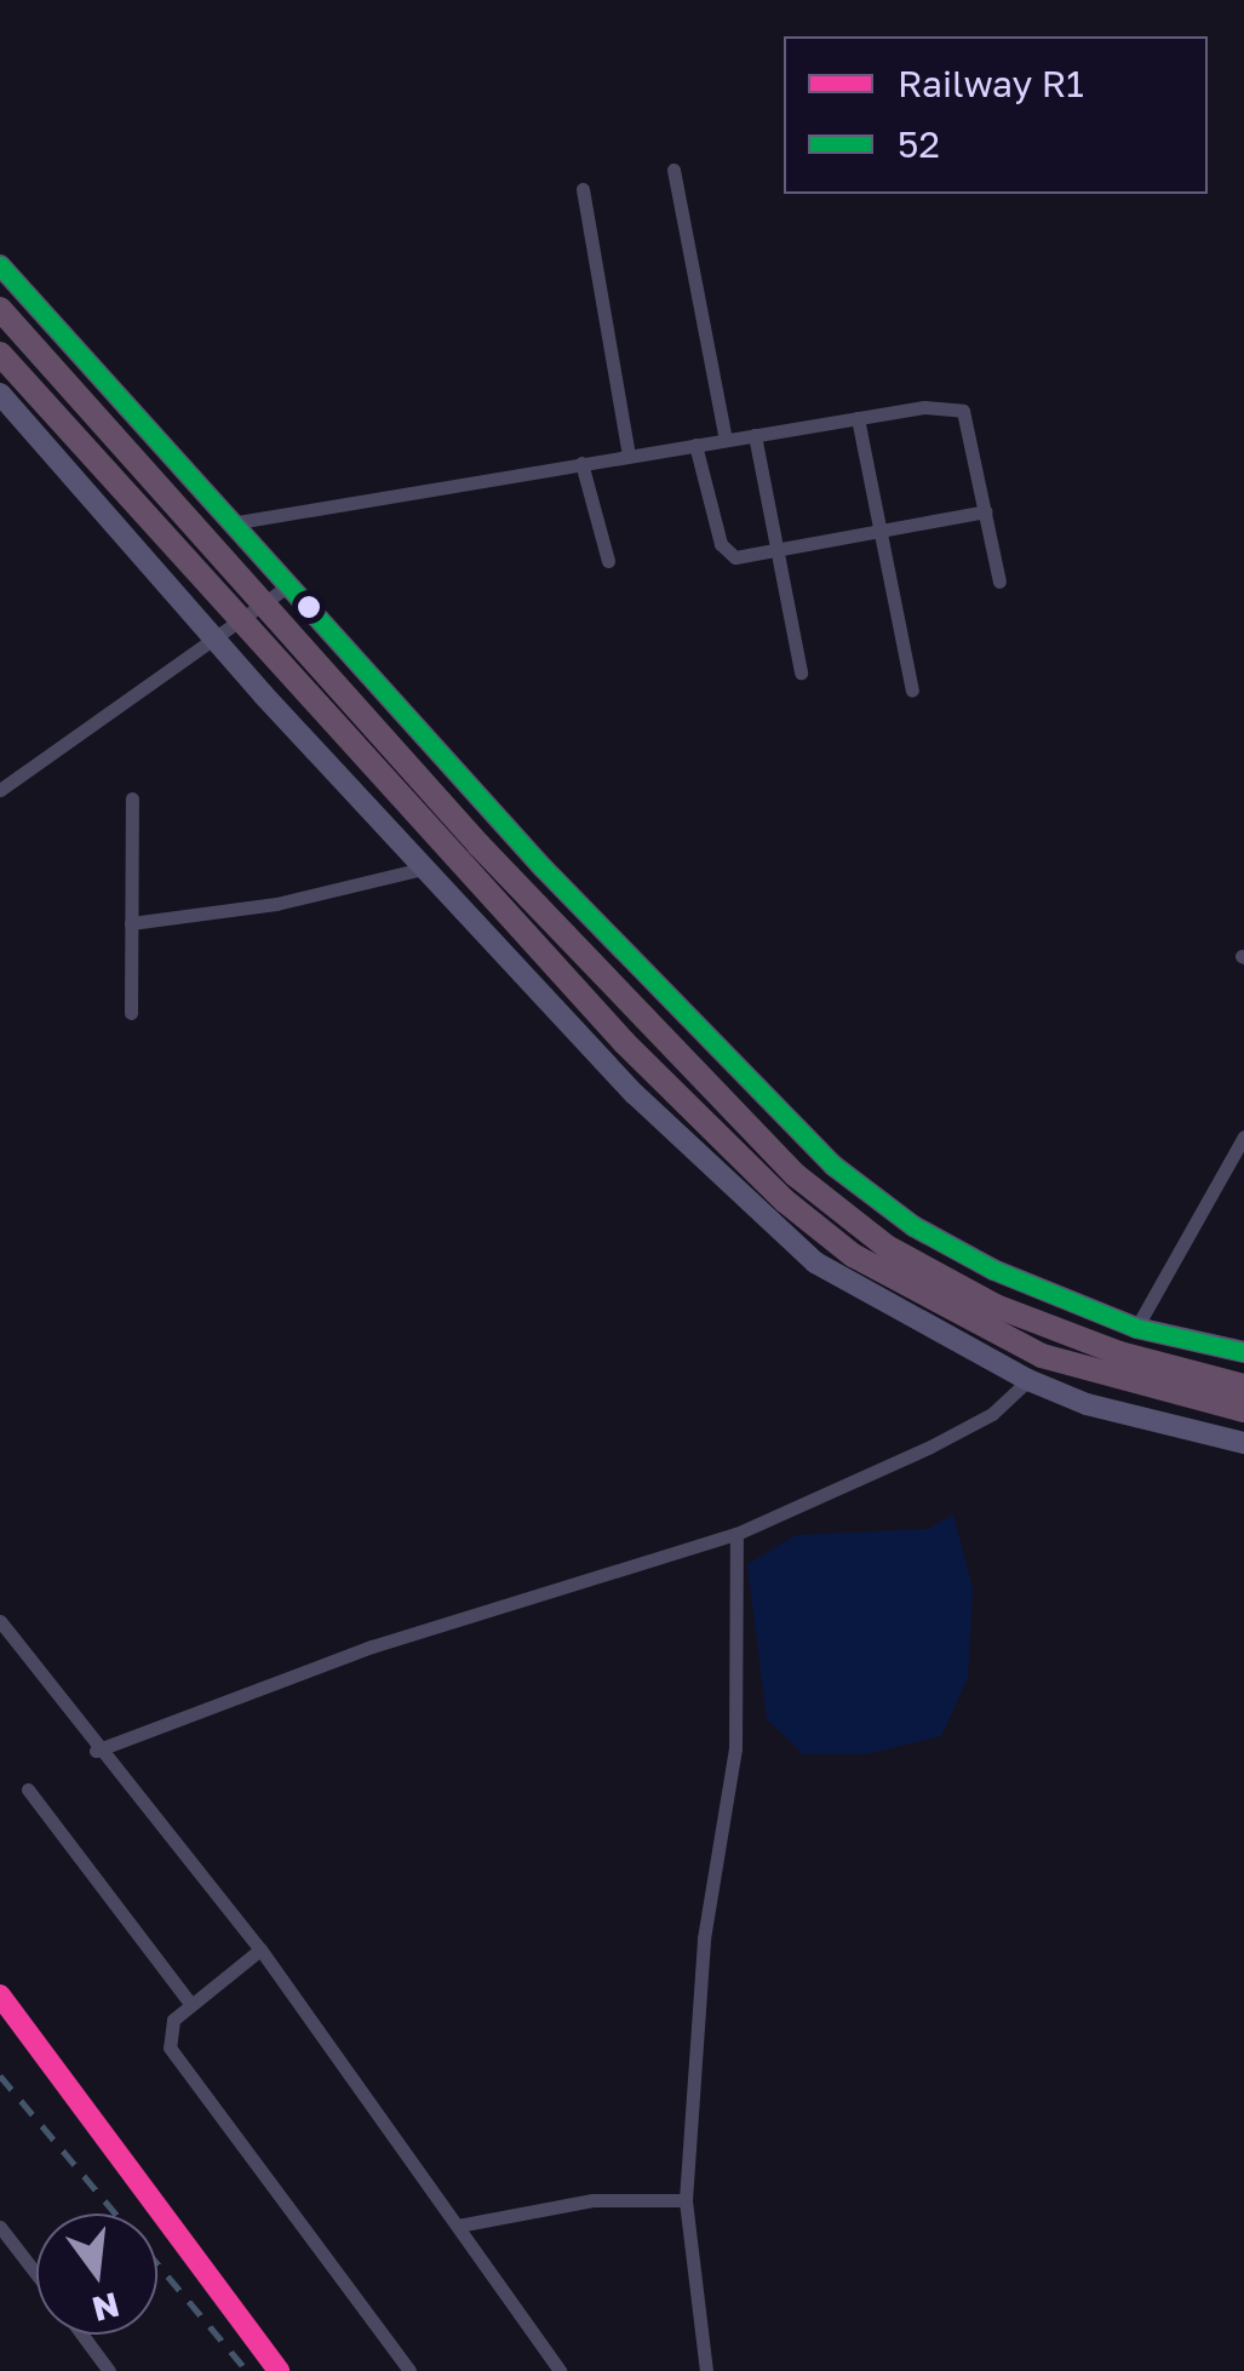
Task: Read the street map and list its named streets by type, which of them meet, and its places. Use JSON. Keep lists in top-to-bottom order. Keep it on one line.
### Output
{"lines":["transit line 52","rail line R1"],"legend":["Railway R1","52"],"north":"bottom"}
